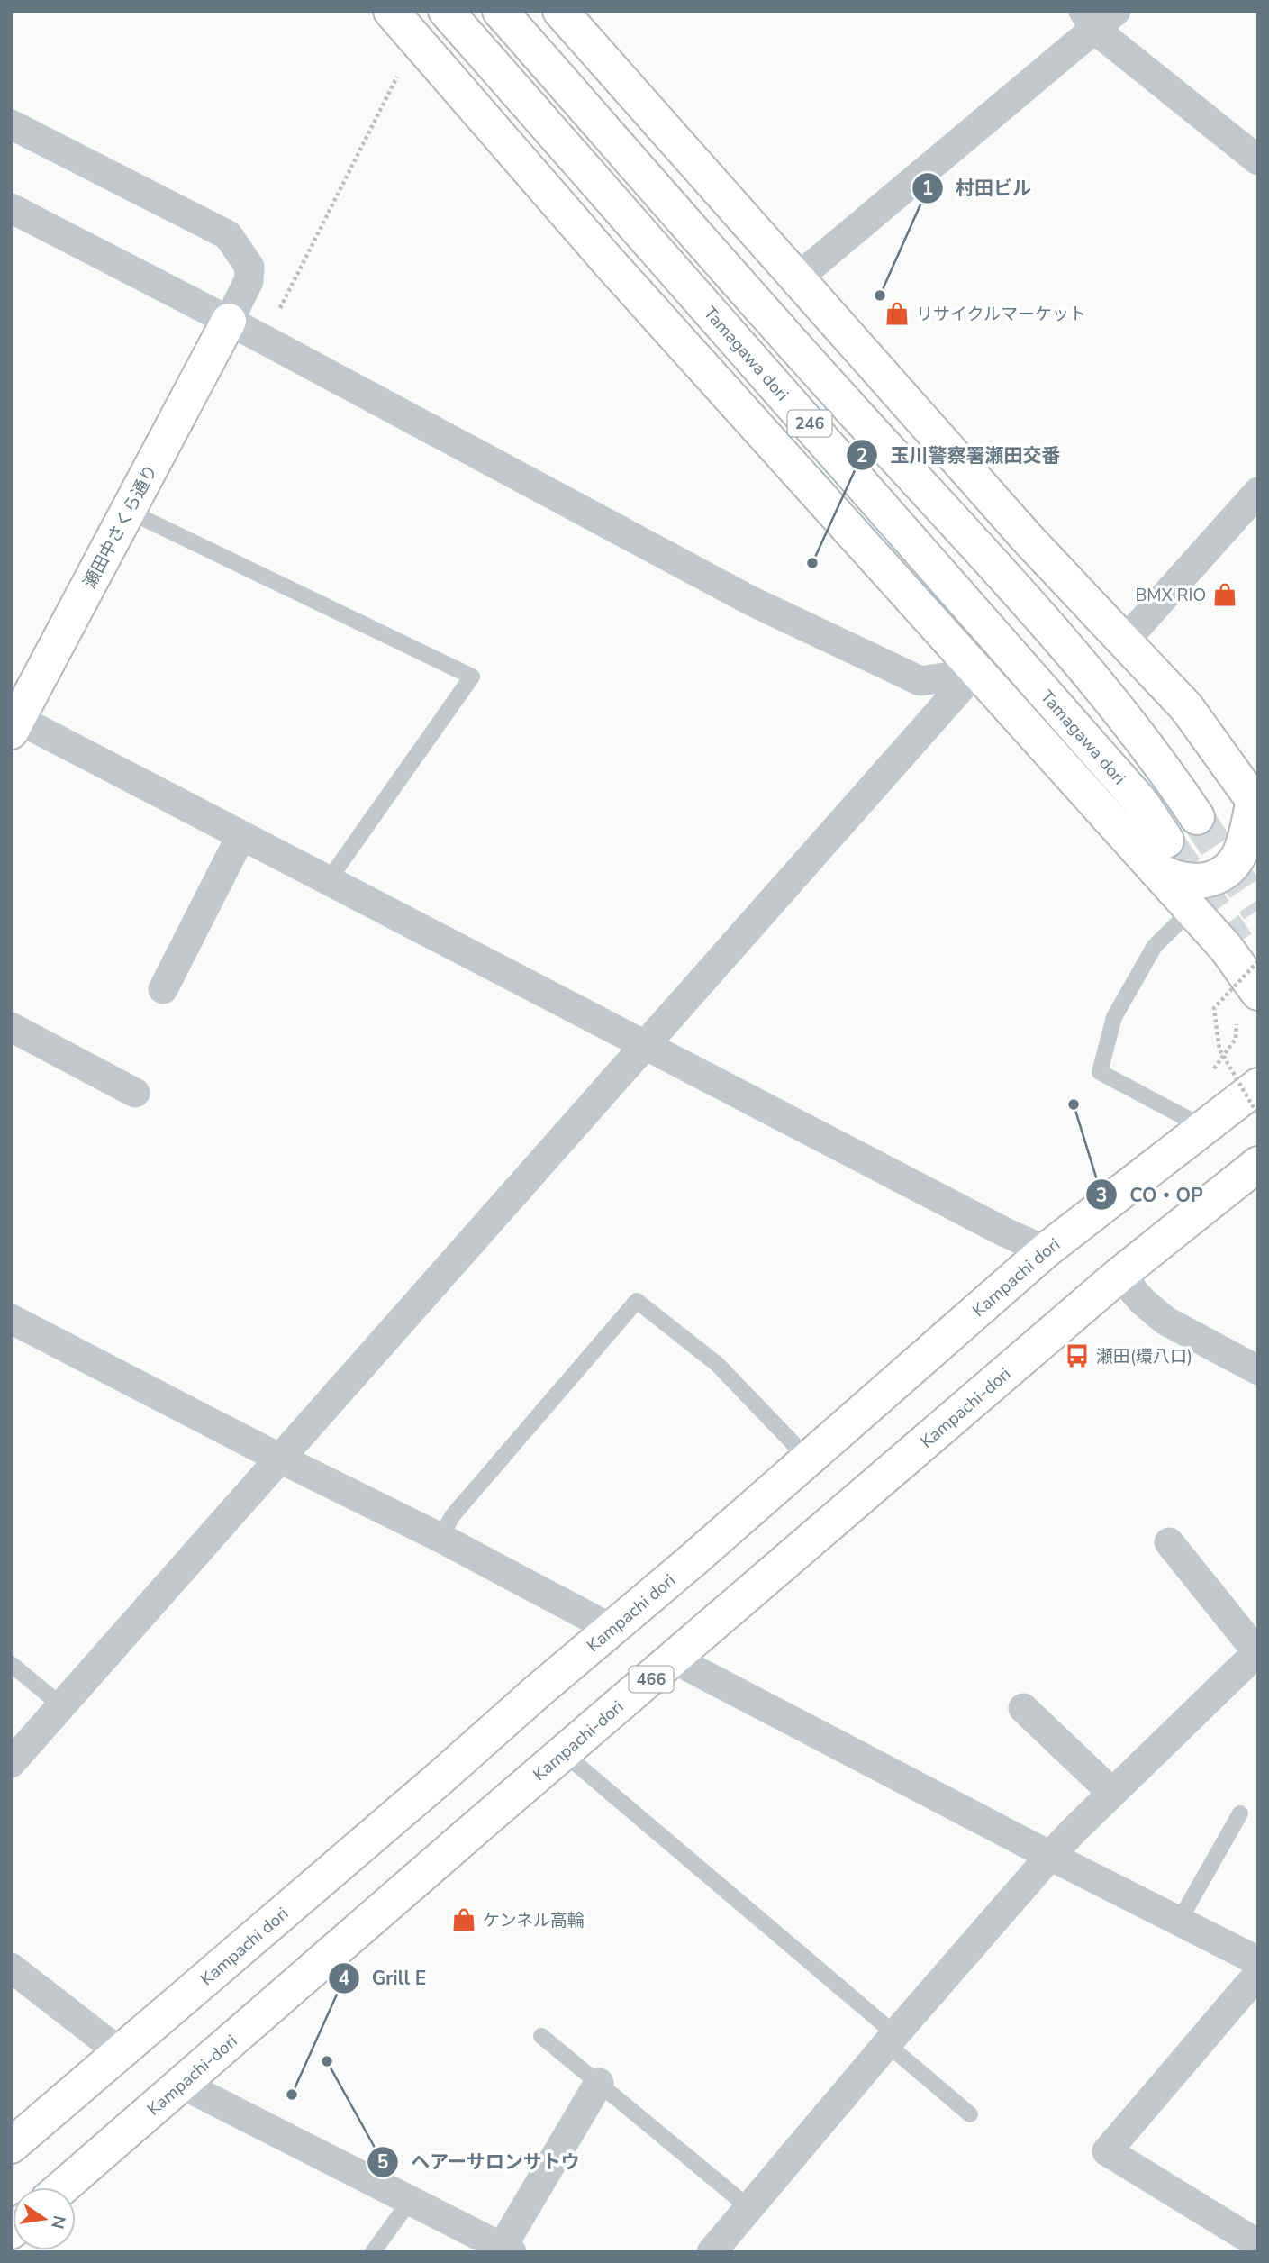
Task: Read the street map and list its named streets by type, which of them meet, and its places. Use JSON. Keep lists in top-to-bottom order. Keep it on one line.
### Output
{"streets":{"main road":["Tamagawa dori","246","瀬田中さくら通り","Kampachi dori","Kampachi-dori","466"]},"crossings":[["Tamagawa dori","246"]],"places":{"other":["村田ビル","玉川警察署瀬田交番","CO・OP","ヘアーサロンサトウ","Grill E"],"shop":["リサイクルマーケット","BMX RIO","ケンネル高輪"],"bus stop":["瀬田(環八口)"]},"north":"right"}
